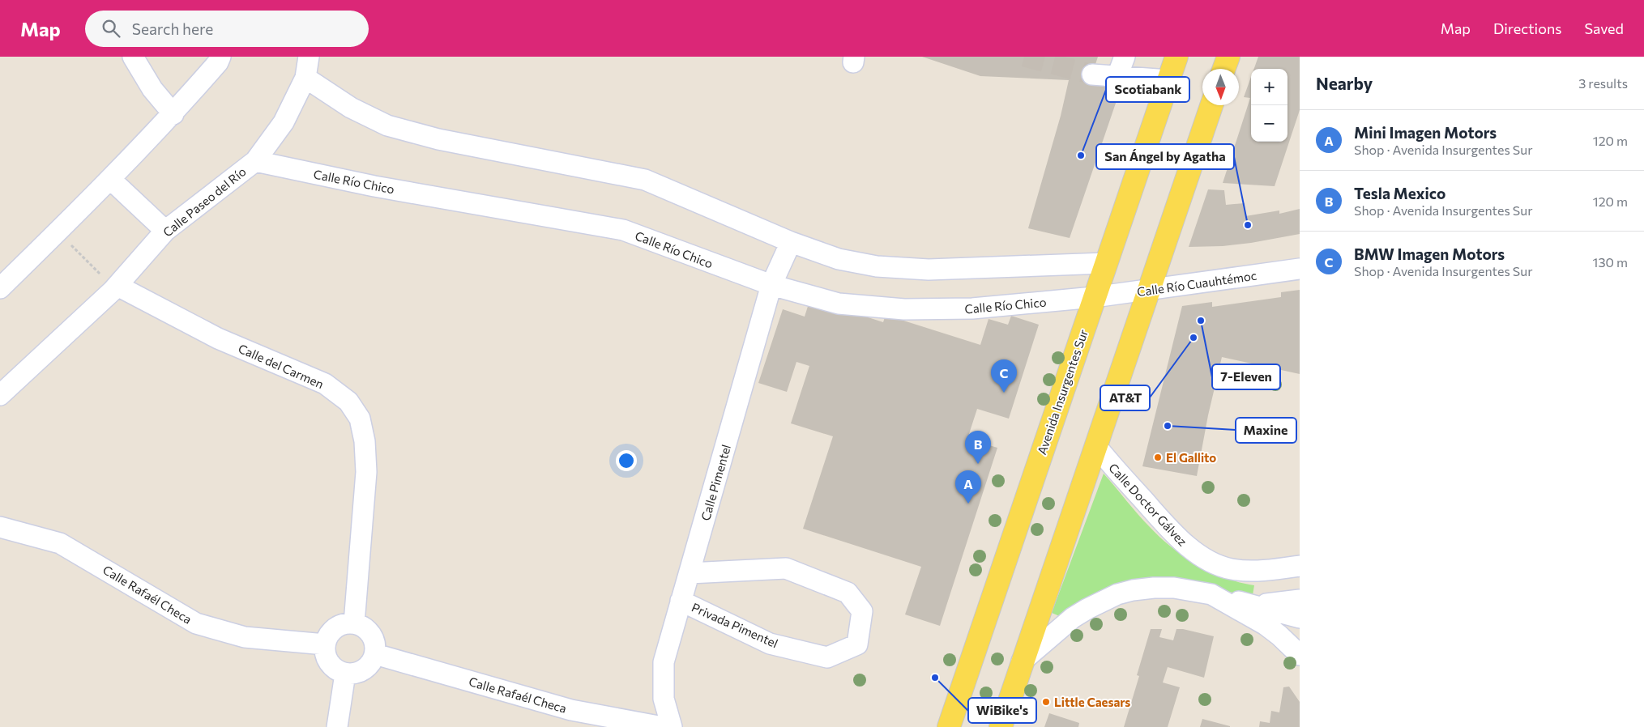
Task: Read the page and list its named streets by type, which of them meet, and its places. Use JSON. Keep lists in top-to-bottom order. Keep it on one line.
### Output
{"streets":{"main road":["Avenida Insurgentes Sur"],"street":["Calle Río Chico","Calle Paseo del Río","Calle Río Cuauhtémoc","Calle del Carmen","Calle Pimentel","Calle Doctor Gálvez","Calle Rafaél Checa","Privada Pimentel"]},"crossings":[["Calle Río Chico","Calle Paseo del Río"],["Calle Río Chico","Calle Río Cuauhtémoc"],["Calle Río Chico","Avenida Insurgentes Sur"],["Calle Río Chico","Calle Pimentel"],["Calle Paseo del Río","Calle del Carmen"],["Calle Río Cuauhtémoc","Avenida Insurgentes Sur"],["Calle del Carmen","Calle Rafaél Checa"],["Calle Pimentel","Privada Pimentel"]],"places":["Scotiabank","San Ángel by Agatha","7-Eleven","AT&T","Maxine","El Gallito","WiBike's","Little Caesars"],"north":"bottom","page":{"header":"Map","search":"Search here","nav":["Map","Directions","Saved"],"heading":["Nearby","3 results"],"map_buttons":["+","−"],"list":[{"mark":"A","name":"Mini Imagen Motors","note":"Shop · Avenida Insurgentes Sur","value":"120 m"},{"mark":"B","name":"Tesla Mexico","note":"Shop · Avenida Insurgentes Sur","value":"120 m"},{"mark":"C","name":"BMW Imagen Motors","note":"Shop · Avenida Insurgentes Sur","value":"130 m"}],"pins":["C","B","A"]}}
